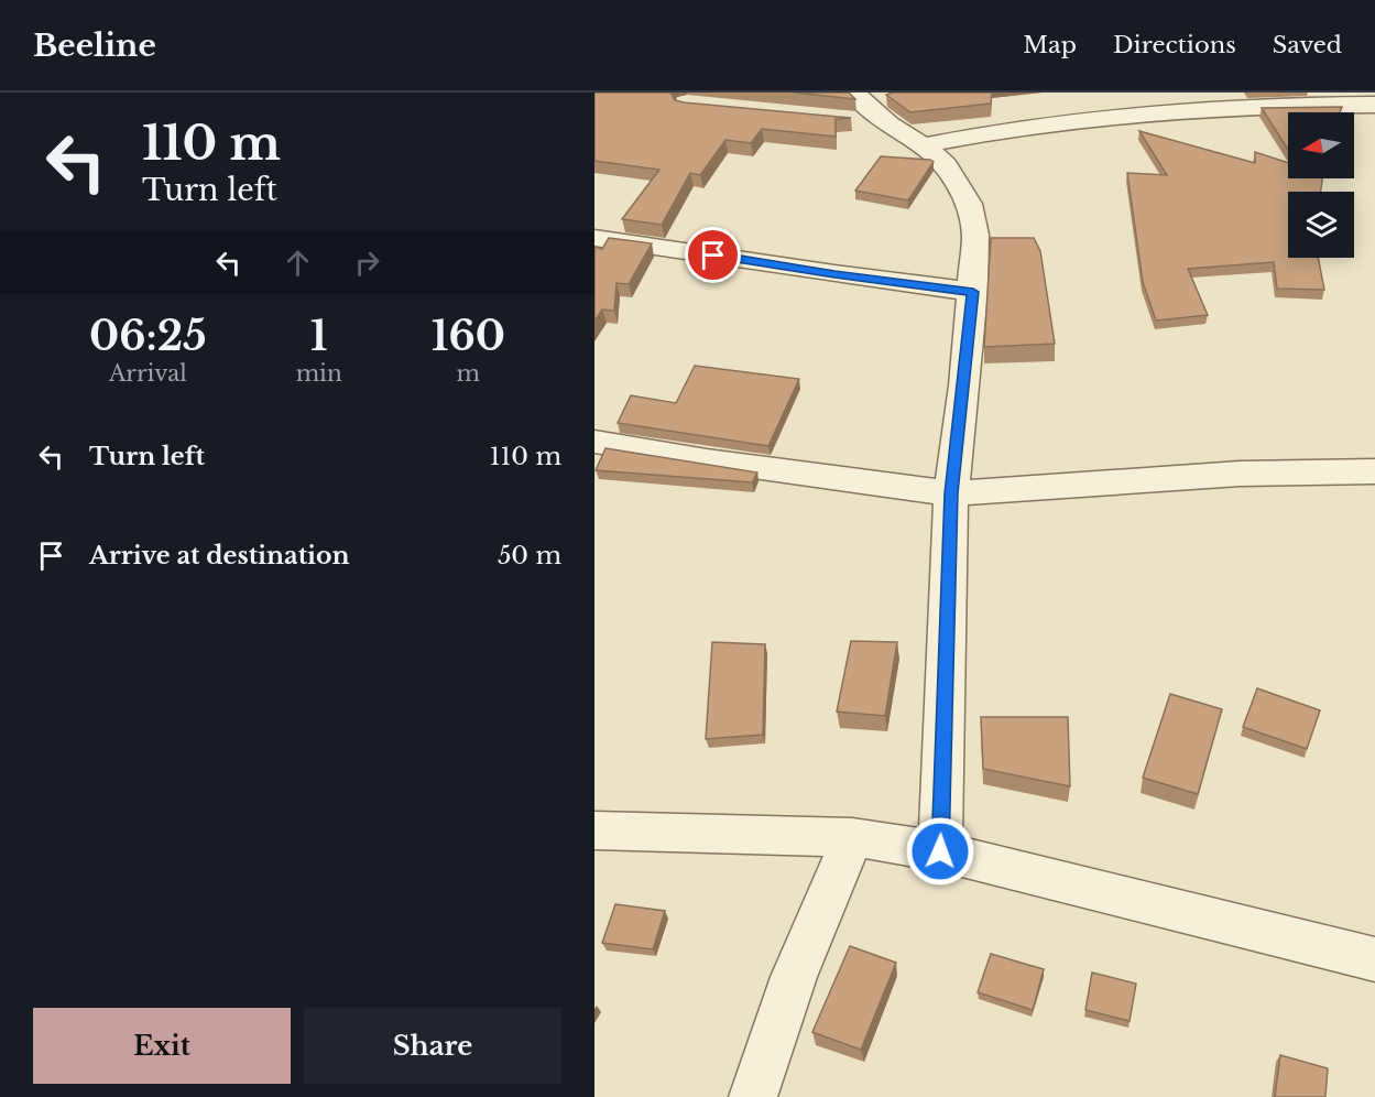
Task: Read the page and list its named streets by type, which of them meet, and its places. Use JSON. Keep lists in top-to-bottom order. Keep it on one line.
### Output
{"north":"left","page":{"header":"Beeline","nav":["Map","Directions","Saved"],"turn":["110 m","Turn left"],"eta":["06:25","Arrival","1","min","160","m"],"list":[{"name":"Turn left","value":"110 m"},{"name":"Arrive at destination","value":"50 m"}],"buttons":["Exit","Share"]}}
